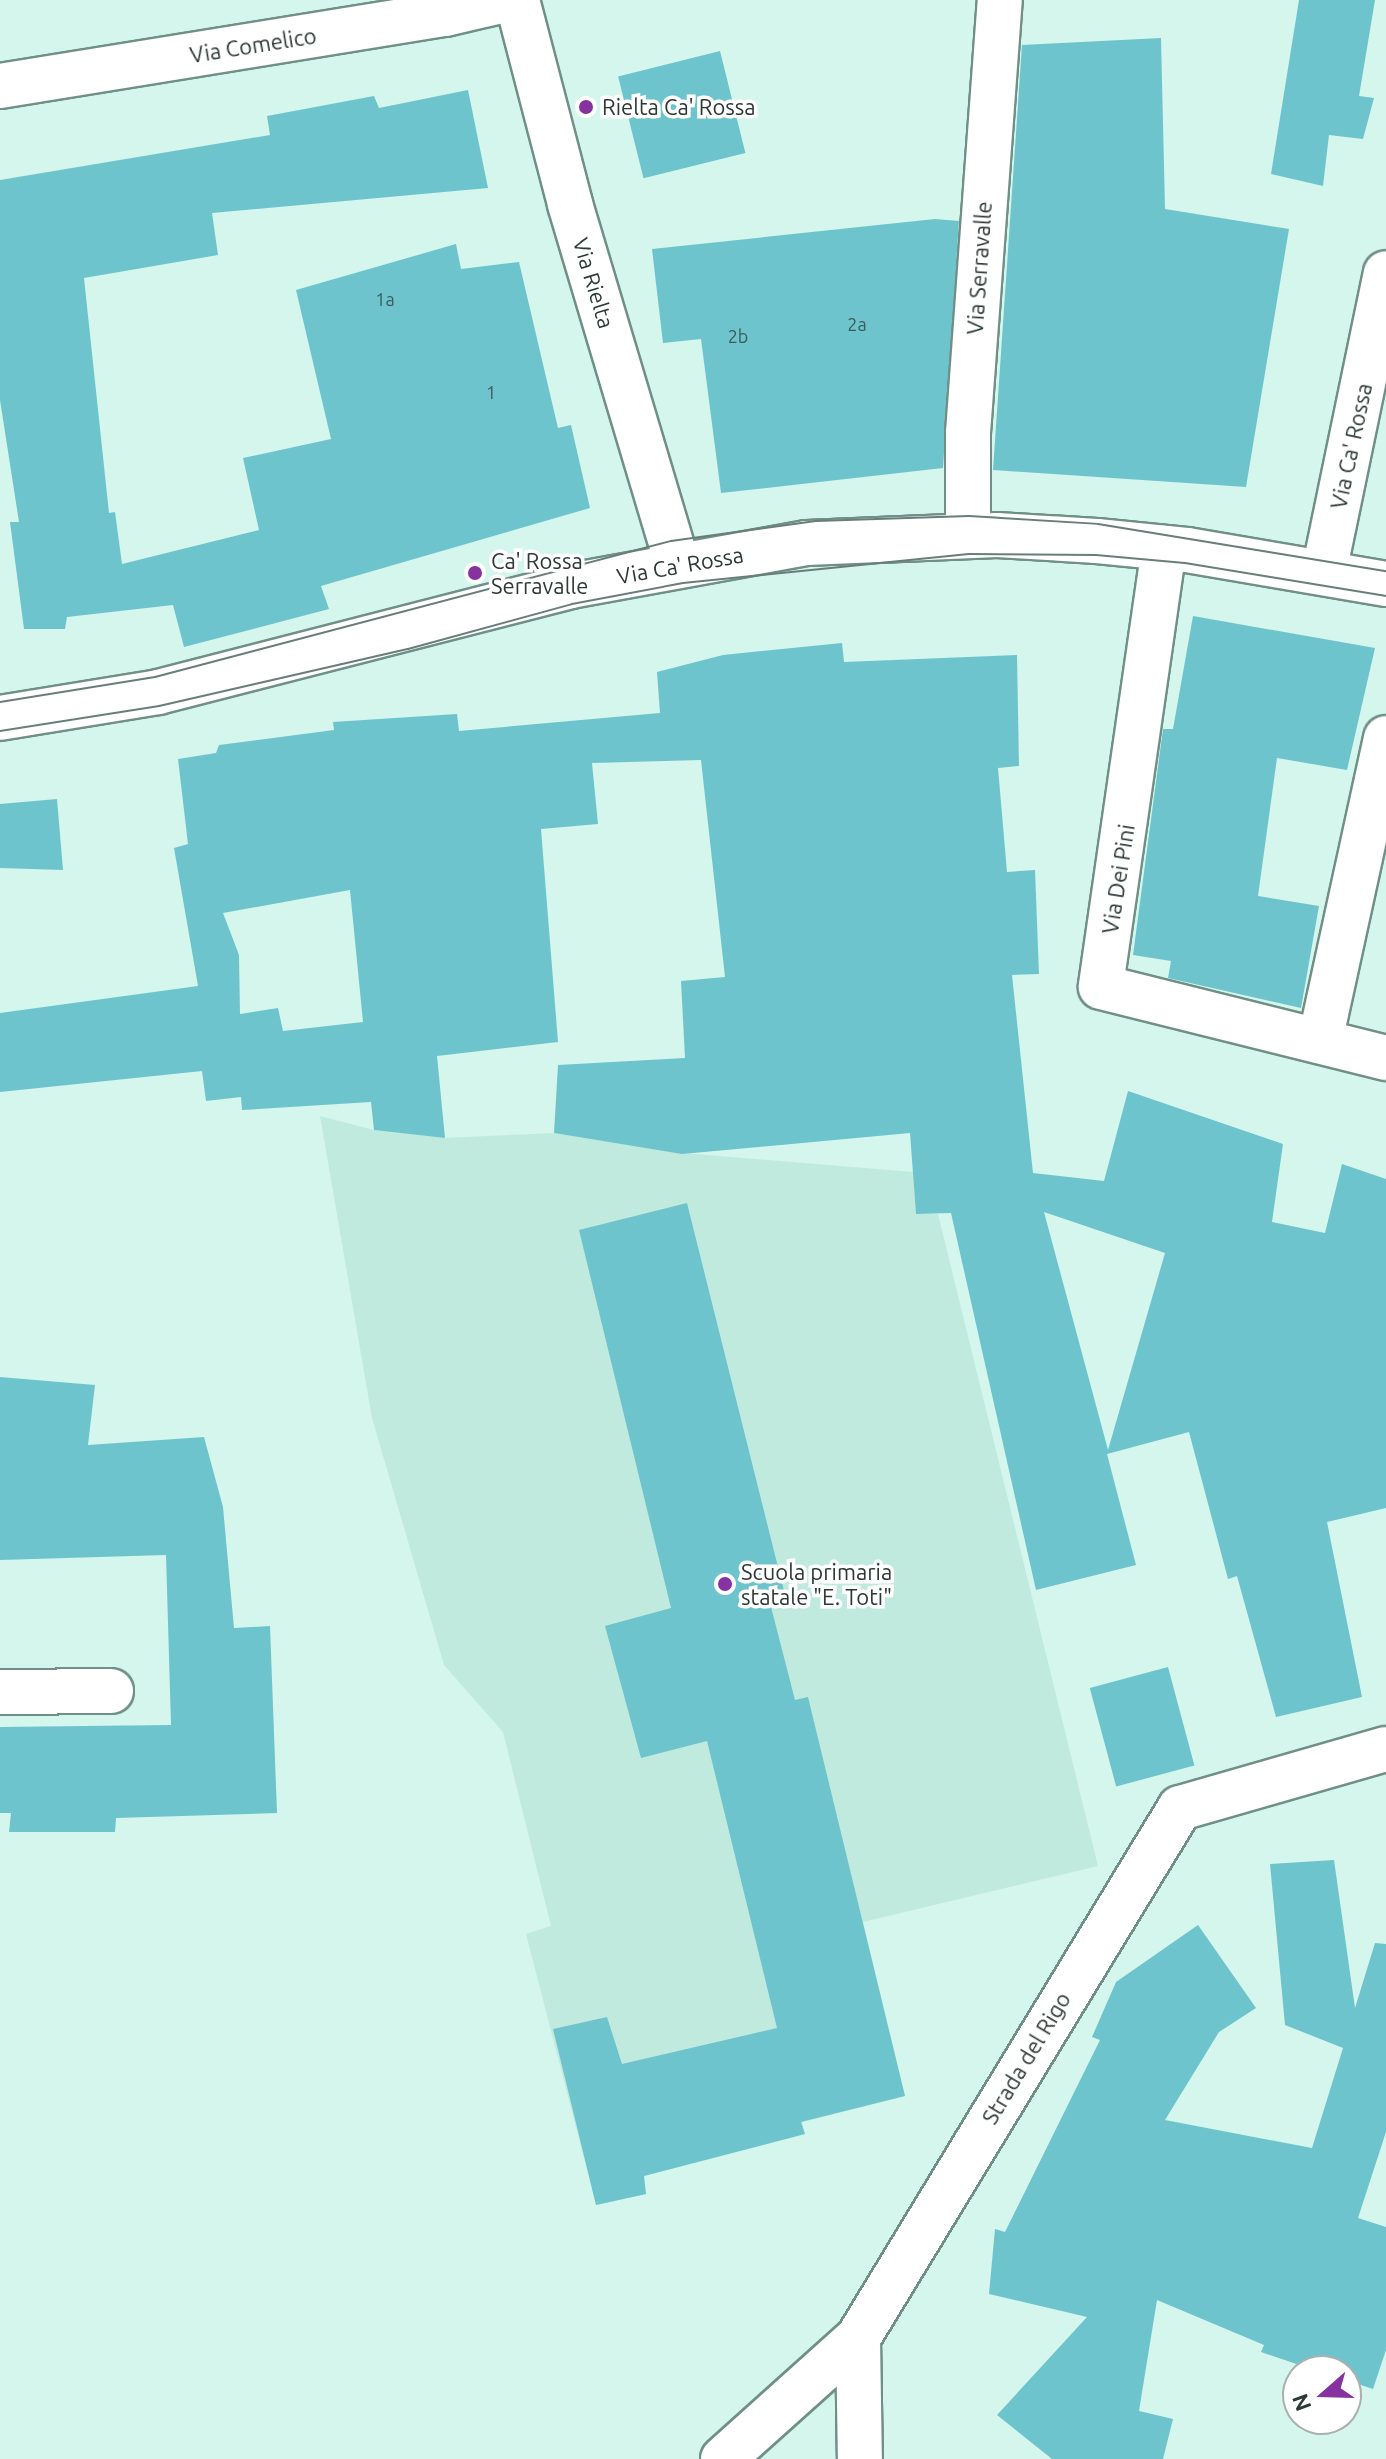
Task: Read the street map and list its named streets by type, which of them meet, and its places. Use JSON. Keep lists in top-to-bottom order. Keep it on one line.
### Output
{"streets":{"street":["Via Comelico","Via Serravalle","Via Rielta","Via Ca' Rossa","Via Dei Pini","Strada del Rigo"]},"crossings":[["Via Serravalle","Via Ca' Rossa"],["Via Rielta","Via Ca' Rossa"],["Via Ca' Rossa","Via Dei Pini"]],"places":["Rielta Ca' Rossa","Ca' Rossa Serravalle","Scuola primaria statale \"E. Toti\""],"house_numbers":["1a","2a","2b","1"],"north":"left"}
